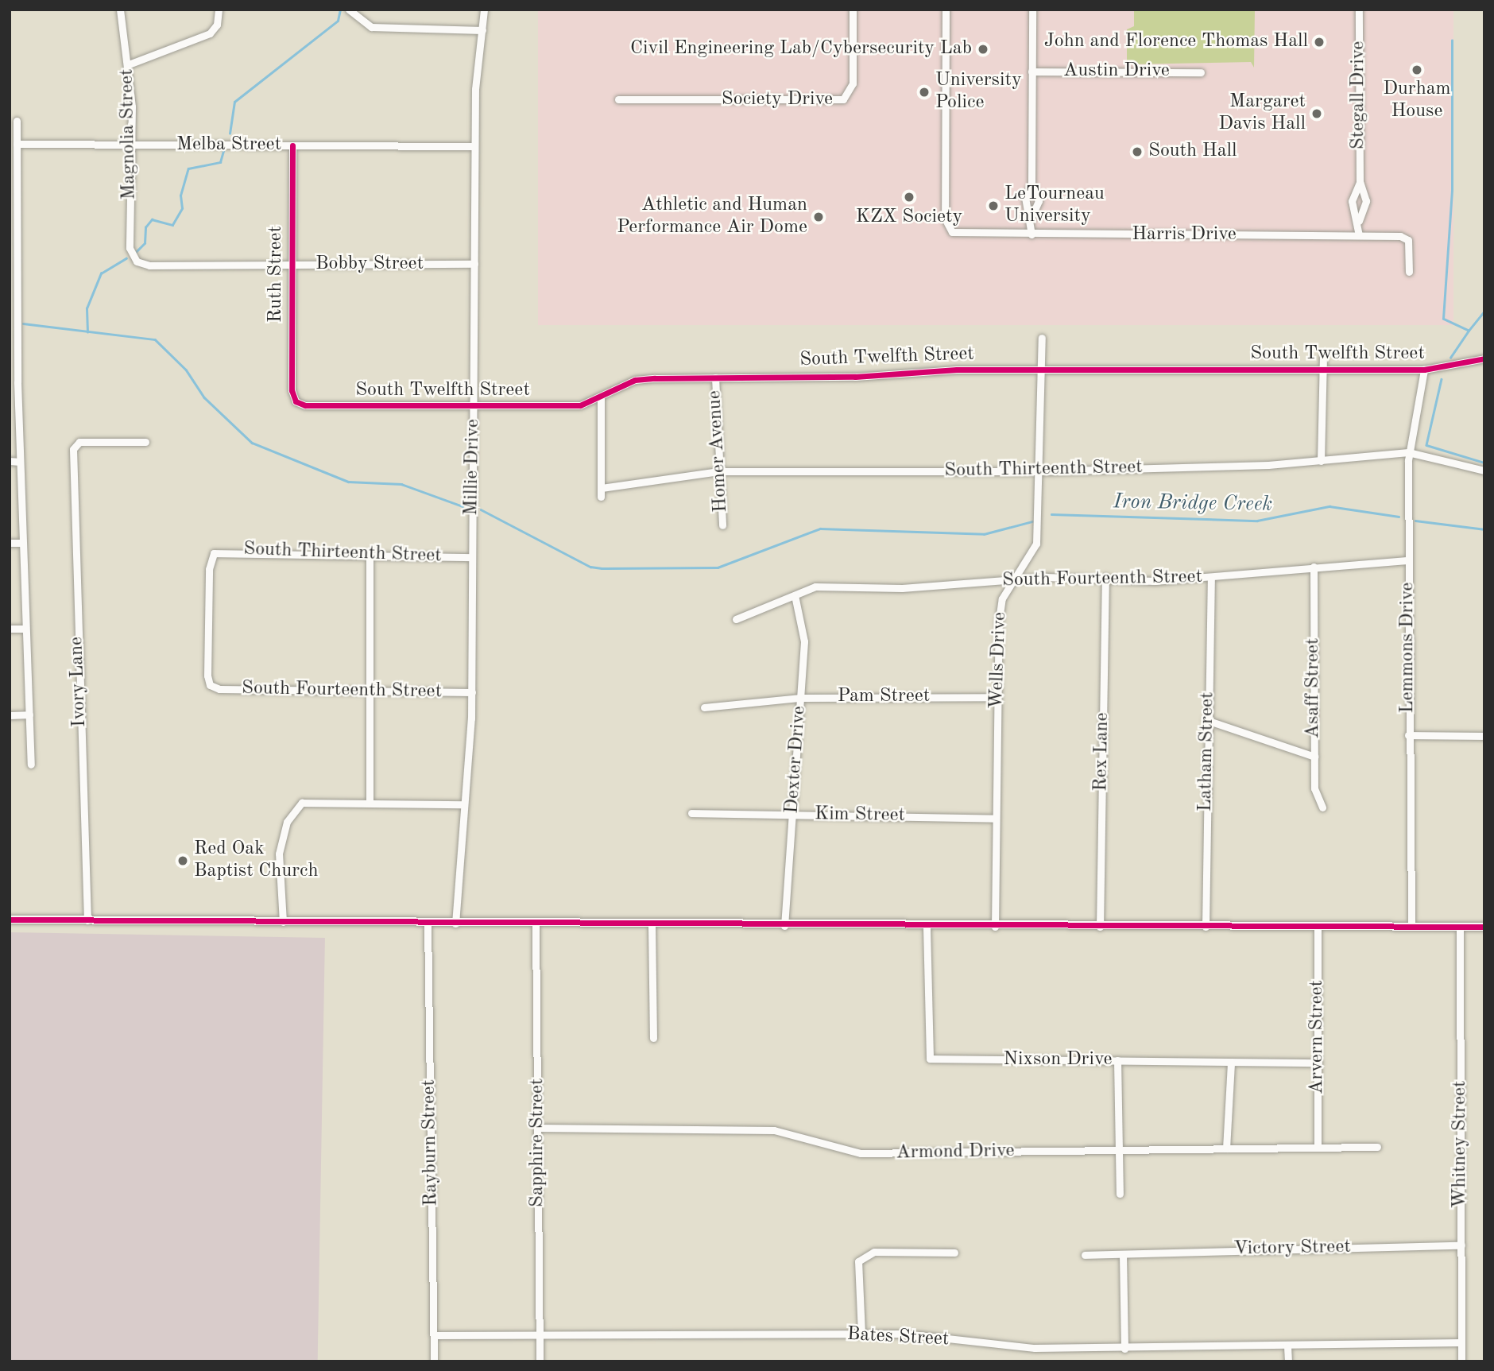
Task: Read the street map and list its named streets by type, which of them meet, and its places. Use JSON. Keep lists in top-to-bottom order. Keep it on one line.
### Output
{"streets":{"street":["Austin Drive","Stegall Drive","Society Drive","Magnolia Street","Melba Street","Harris Drive","Bobby Street","Ruth Street","South Twelfth Street","Homer Avenue","Millie Drive","South Thirteenth Street","South Fourteenth Street","Lemmons Drive","Wells Drive","Ivory Lane","Asaff Street","Pam Street","Rex Lane","Latham Street","Dexter Drive","Kim Street","Arvern Street","Nixson Drive","Rayburn Street","Sapphire Street","Whitney Street","Armond Drive","Victory Street","Bates Street"]},"crossings":[["Stegall Drive","Harris Drive"],["Magnolia Street","Melba Street"],["Magnolia Street","Bobby Street"],["Melba Street","Ruth Street"],["Melba Street","Millie Drive"],["Bobby Street","Ruth Street"],["Bobby Street","Millie Drive"],["Ruth Street","South Twelfth Street"],["South Twelfth Street","Homer Avenue"],["South Twelfth Street","Millie Drive"],["South Twelfth Street","Lemmons Drive"],["South Twelfth Street","Wells Drive"],["Homer Avenue","South Thirteenth Street"],["Millie Drive","South Thirteenth Street"],["Millie Drive","South Fourteenth Street"],["South Thirteenth Street","South Fourteenth Street"],["South Thirteenth Street","Lemmons Drive"],["South Thirteenth Street","Wells Drive"],["South Fourteenth Street","Lemmons Drive"],["South Fourteenth Street","Wells Drive"],["South Fourteenth Street","Asaff Street"],["South Fourteenth Street","Rex Lane"],["South Fourteenth Street","Latham Street"],["South Fourteenth Street","Dexter Drive"],["Wells Drive","Pam Street"],["Wells Drive","Kim Street"],["Pam Street","Dexter Drive"],["Dexter Drive","Kim Street"],["Arvern Street","Nixson Drive"],["Arvern Street","Armond Drive"],["Rayburn Street","Bates Street"],["Sapphire Street","Armond Drive"],["Sapphire Street","Bates Street"],["Whitney Street","Victory Street"],["Whitney Street","Bates Street"]],"water":["Iron Bridge Creek"],"places":["John and Florence Thomas Hall","Civil Engineering Lab/Cybersecurity Lab","Durham House","University Police","Margaret Davis Hall","South Hall","KZX Society","LeTourneau University","Athletic and Human Performance Air Dome","Red Oak Baptist Church"]}
